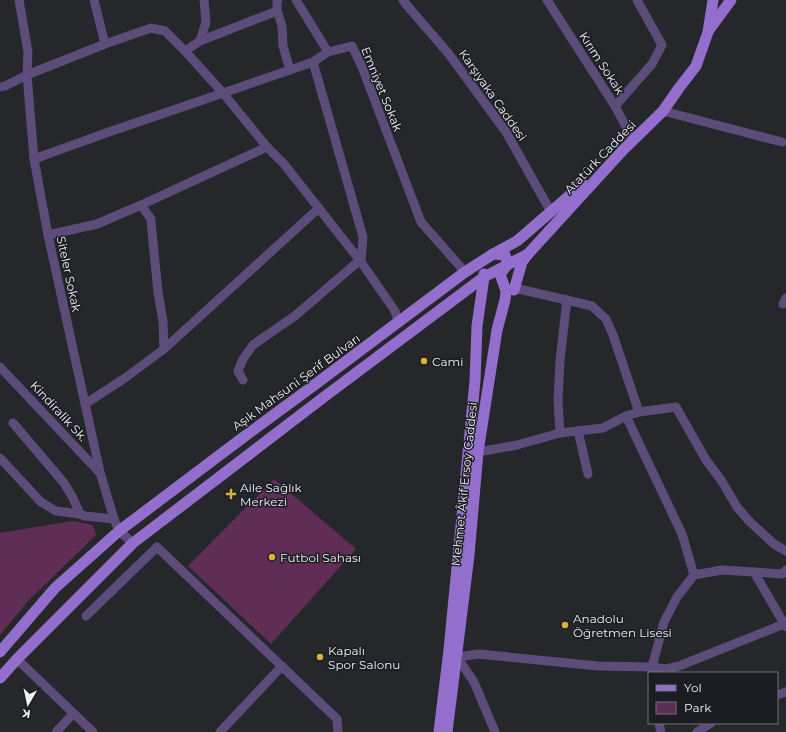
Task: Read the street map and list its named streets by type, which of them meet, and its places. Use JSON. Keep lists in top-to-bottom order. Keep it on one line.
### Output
{"streets":{"main road":["Atatürk Caddesi","Aşık Mahsuni Şerif Bulvarı","Mehmet Âkif Ersoy Caddesi"],"street":["Kırım Sokak","Emniyet Sokak","Karşıyaka Caddesi","Siteler Sokak","Kindiralik Sk."]},"crossings":[["Kırım Sokak","Atatürk Caddesi"],["Emniyet Sokak","Siteler Sokak"],["Emniyet Sokak","Aşık Mahsuni Şerif Bulvarı"],["Karşıyaka Caddesi","Aşık Mahsuni Şerif Bulvarı"],["Atatürk Caddesi","Aşık Mahsuni Şerif Bulvarı"],["Atatürk Caddesi","Mehmet Âkif Ersoy Caddesi"],["Siteler Sokak","Aşık Mahsuni Şerif Bulvarı"],["Siteler Sokak","Kindiralik Sk."],["Aşık Mahsuni Şerif Bulvarı","Mehmet Âkif Ersoy Caddesi"]],"places":{"other":["Cami","Futbol Sahası","Anadolu Öğretmen Lisesi","Kapalı Spor Salonu"],"health":["Aile Sağlık Merkezi"]},"legend":["Yol","Park"],"north":"bottom"}
